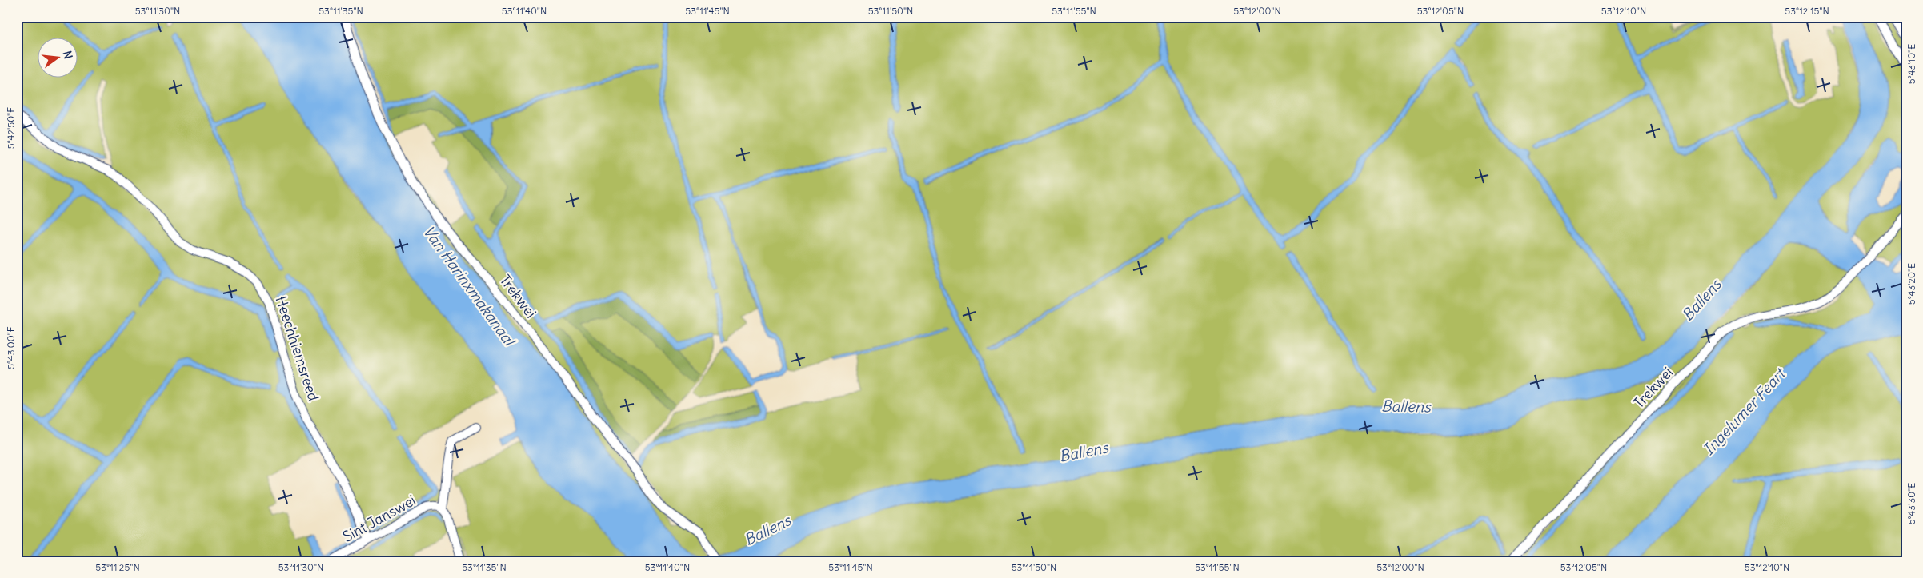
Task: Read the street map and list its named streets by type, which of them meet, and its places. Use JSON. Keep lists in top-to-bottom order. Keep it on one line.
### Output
{"streets":{"street":["Trekwei","Heechhiemsreed","Sint Janswei"]},"crossings":[["Heechhiemsreed","Sint Janswei"]],"water":["Van Harinxmakanaal","Ballens","Ingelumer Feart"],"north":"right","coordinates":["53°11'30\"N","53°11'35\"N","53°11'40\"N","53°11'45\"N","53°11'50\"N","53°11'55\"N","53°12'00\"N","53°12'05\"N","53°12'10\"N","53°12'15\"N","5°43'10\"E","5°42'50\"E","5°43'20\"E","5°43'00\"E","5°43'30\"E","53°11'25\"N"]}
